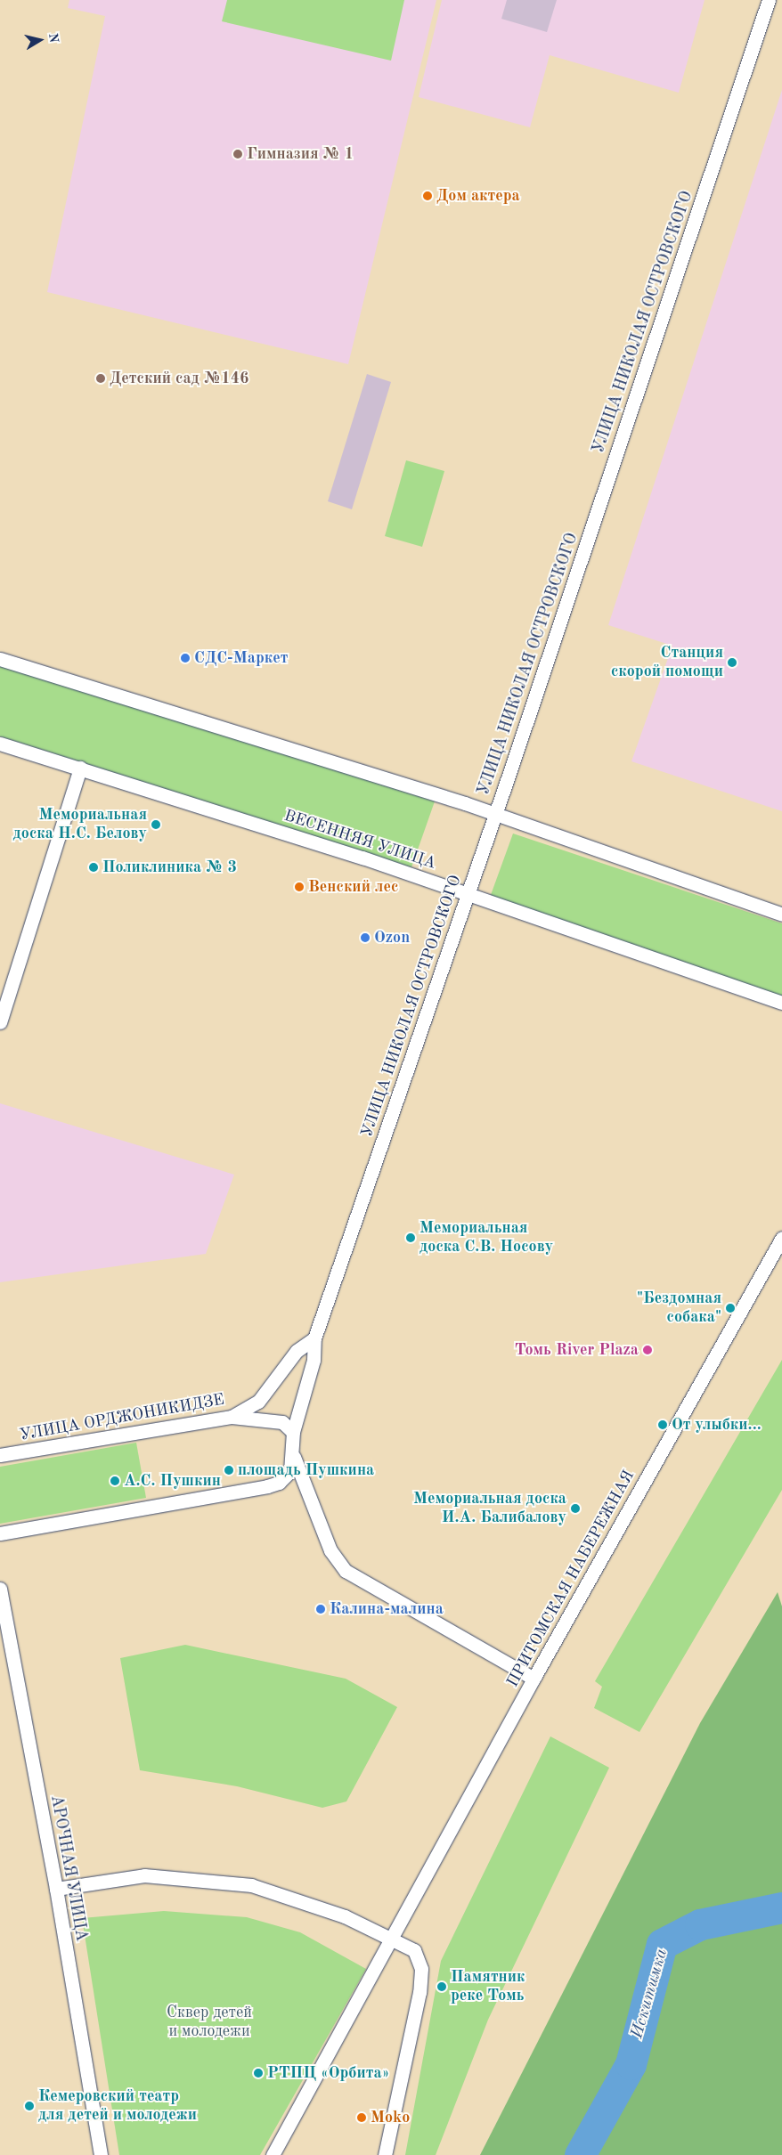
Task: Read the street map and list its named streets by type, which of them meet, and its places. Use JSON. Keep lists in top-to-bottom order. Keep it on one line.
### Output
{"streets":{"street":["УЛИЦА НИКОЛАЯ ОСТРОВСКОГО","ВЕСЕННЯЯ УЛИЦА","УЛИЦА ОРДЖОНИКИДЗЕ","ПРИТОМСКАЯ НАБЕРЕЖНАЯ","АРОЧНАЯ УЛИЦА"]},"crossings":[["УЛИЦА НИКОЛАЯ ОСТРОВСКОГО","ВЕСЕННЯЯ УЛИЦА"],["УЛИЦА НИКОЛАЯ ОСТРОВСКОГО","УЛИЦА ОРДЖОНИКИДЗЕ"]],"water":["Искитимка"],"parks":["Сквер детей и молодежи"],"places":["Гимназия № 1","Дом актера","Детский сад №146","СДС-Маркет","Станция скорой помощи","Мемориальная доска Н.С. Белову","Поликлиника № 3","Венский лес","Ozon","Мемориальная доска С.В. Носову","\"Бездомная собака\"","Томь River Plaza","От улыбки...","площадь Пушкина","А.С. Пушкин","Мемориальная доска И.А. Балибалову","Калина-малина","Памятник реке Томь","РТПЦ «Орбита»","Кемеровский театр для детей и молодежи","Moko"],"north":"right"}
